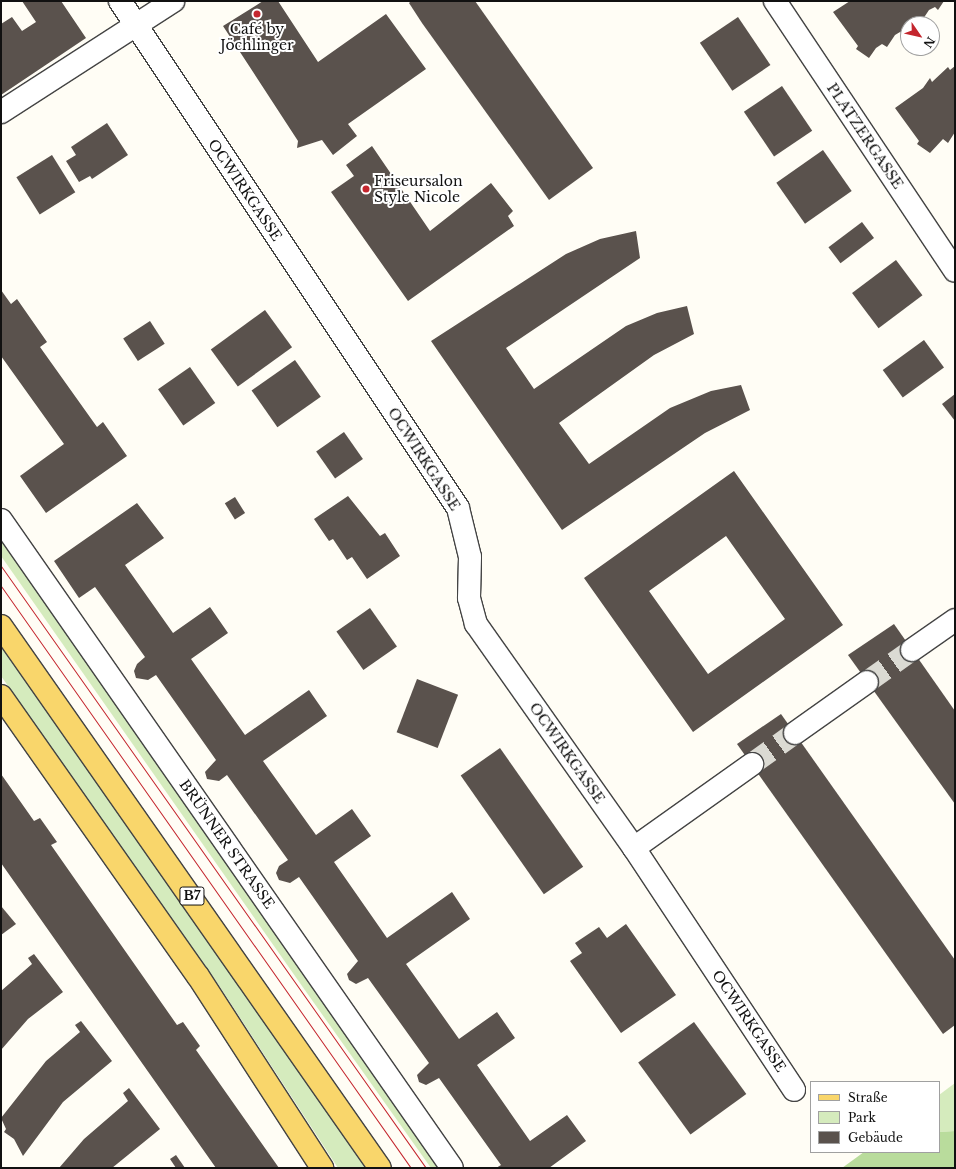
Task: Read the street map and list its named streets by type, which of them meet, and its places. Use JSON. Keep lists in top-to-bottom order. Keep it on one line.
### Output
{"streets":{"main road":["B7"],"street":["PLATZERGASSE","OCWIRKGASSE","BRÜNNER STRASSE"]},"places":["Café by Jöchlinger","Friseursalon Style Nicole"],"legend":["Straße","Park","Gebäude"],"north":"bottom right"}
